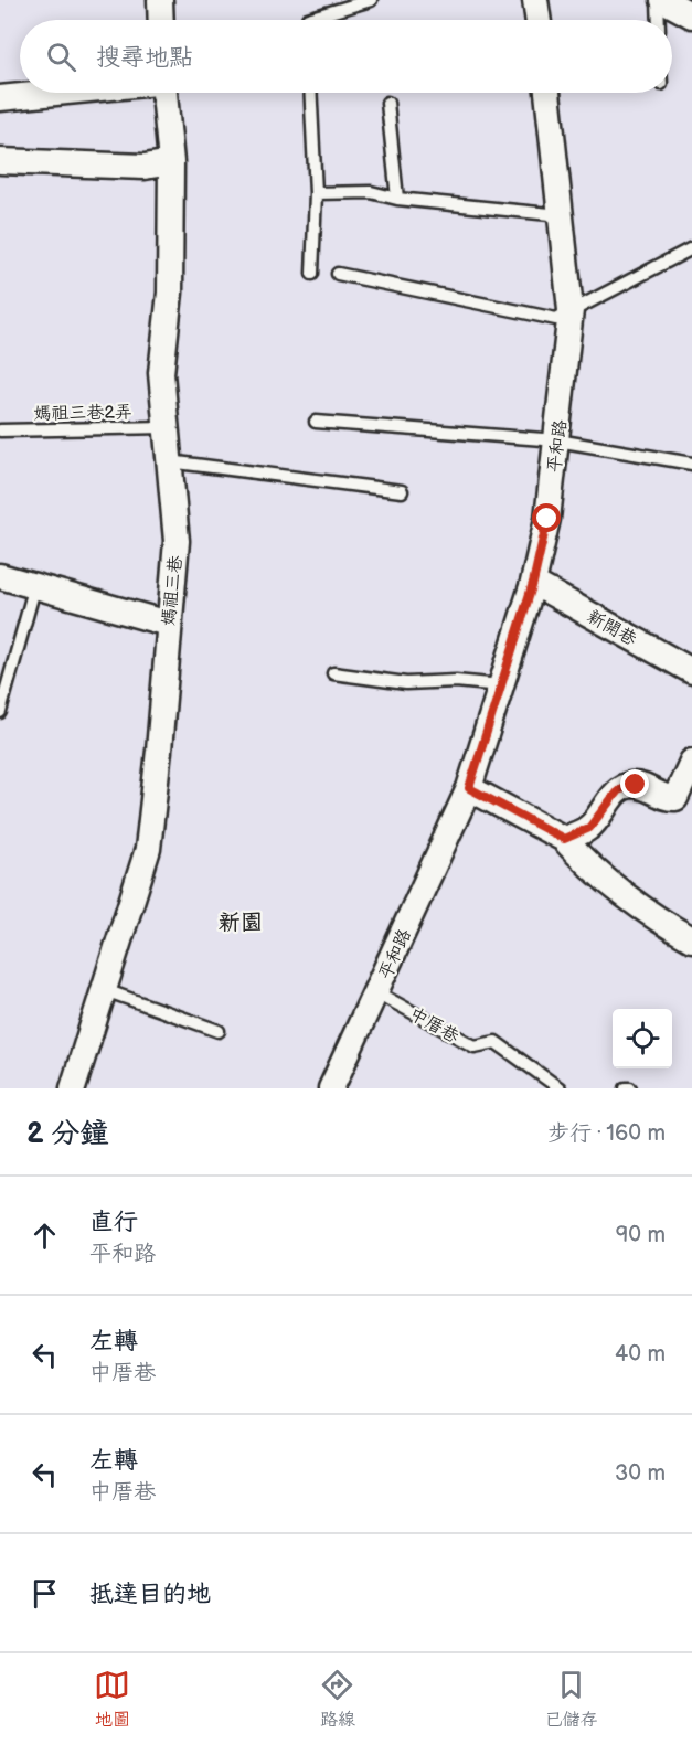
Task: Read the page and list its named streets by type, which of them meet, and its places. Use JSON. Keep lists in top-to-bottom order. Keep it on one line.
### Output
{"streets":{"street":["平和路","媽祖三巷","新開巷"],"lane":["媽祖三巷2弄","中厝巷"]},"crossings":[["媽祖三巷2弄","媽祖三巷"],["平和路","新開巷"],["平和路","中厝巷"]],"districts":["新園"],"page":{"search":"搜尋地點","heading":["2 分鐘","步行 · 160 m"],"list":[["直行","平和路","90 m"],["左轉","中厝巷","40 m"],["左轉","中厝巷","30 m"],"抵達目的地"],"nav":["地圖","路線","已儲存"]}}
